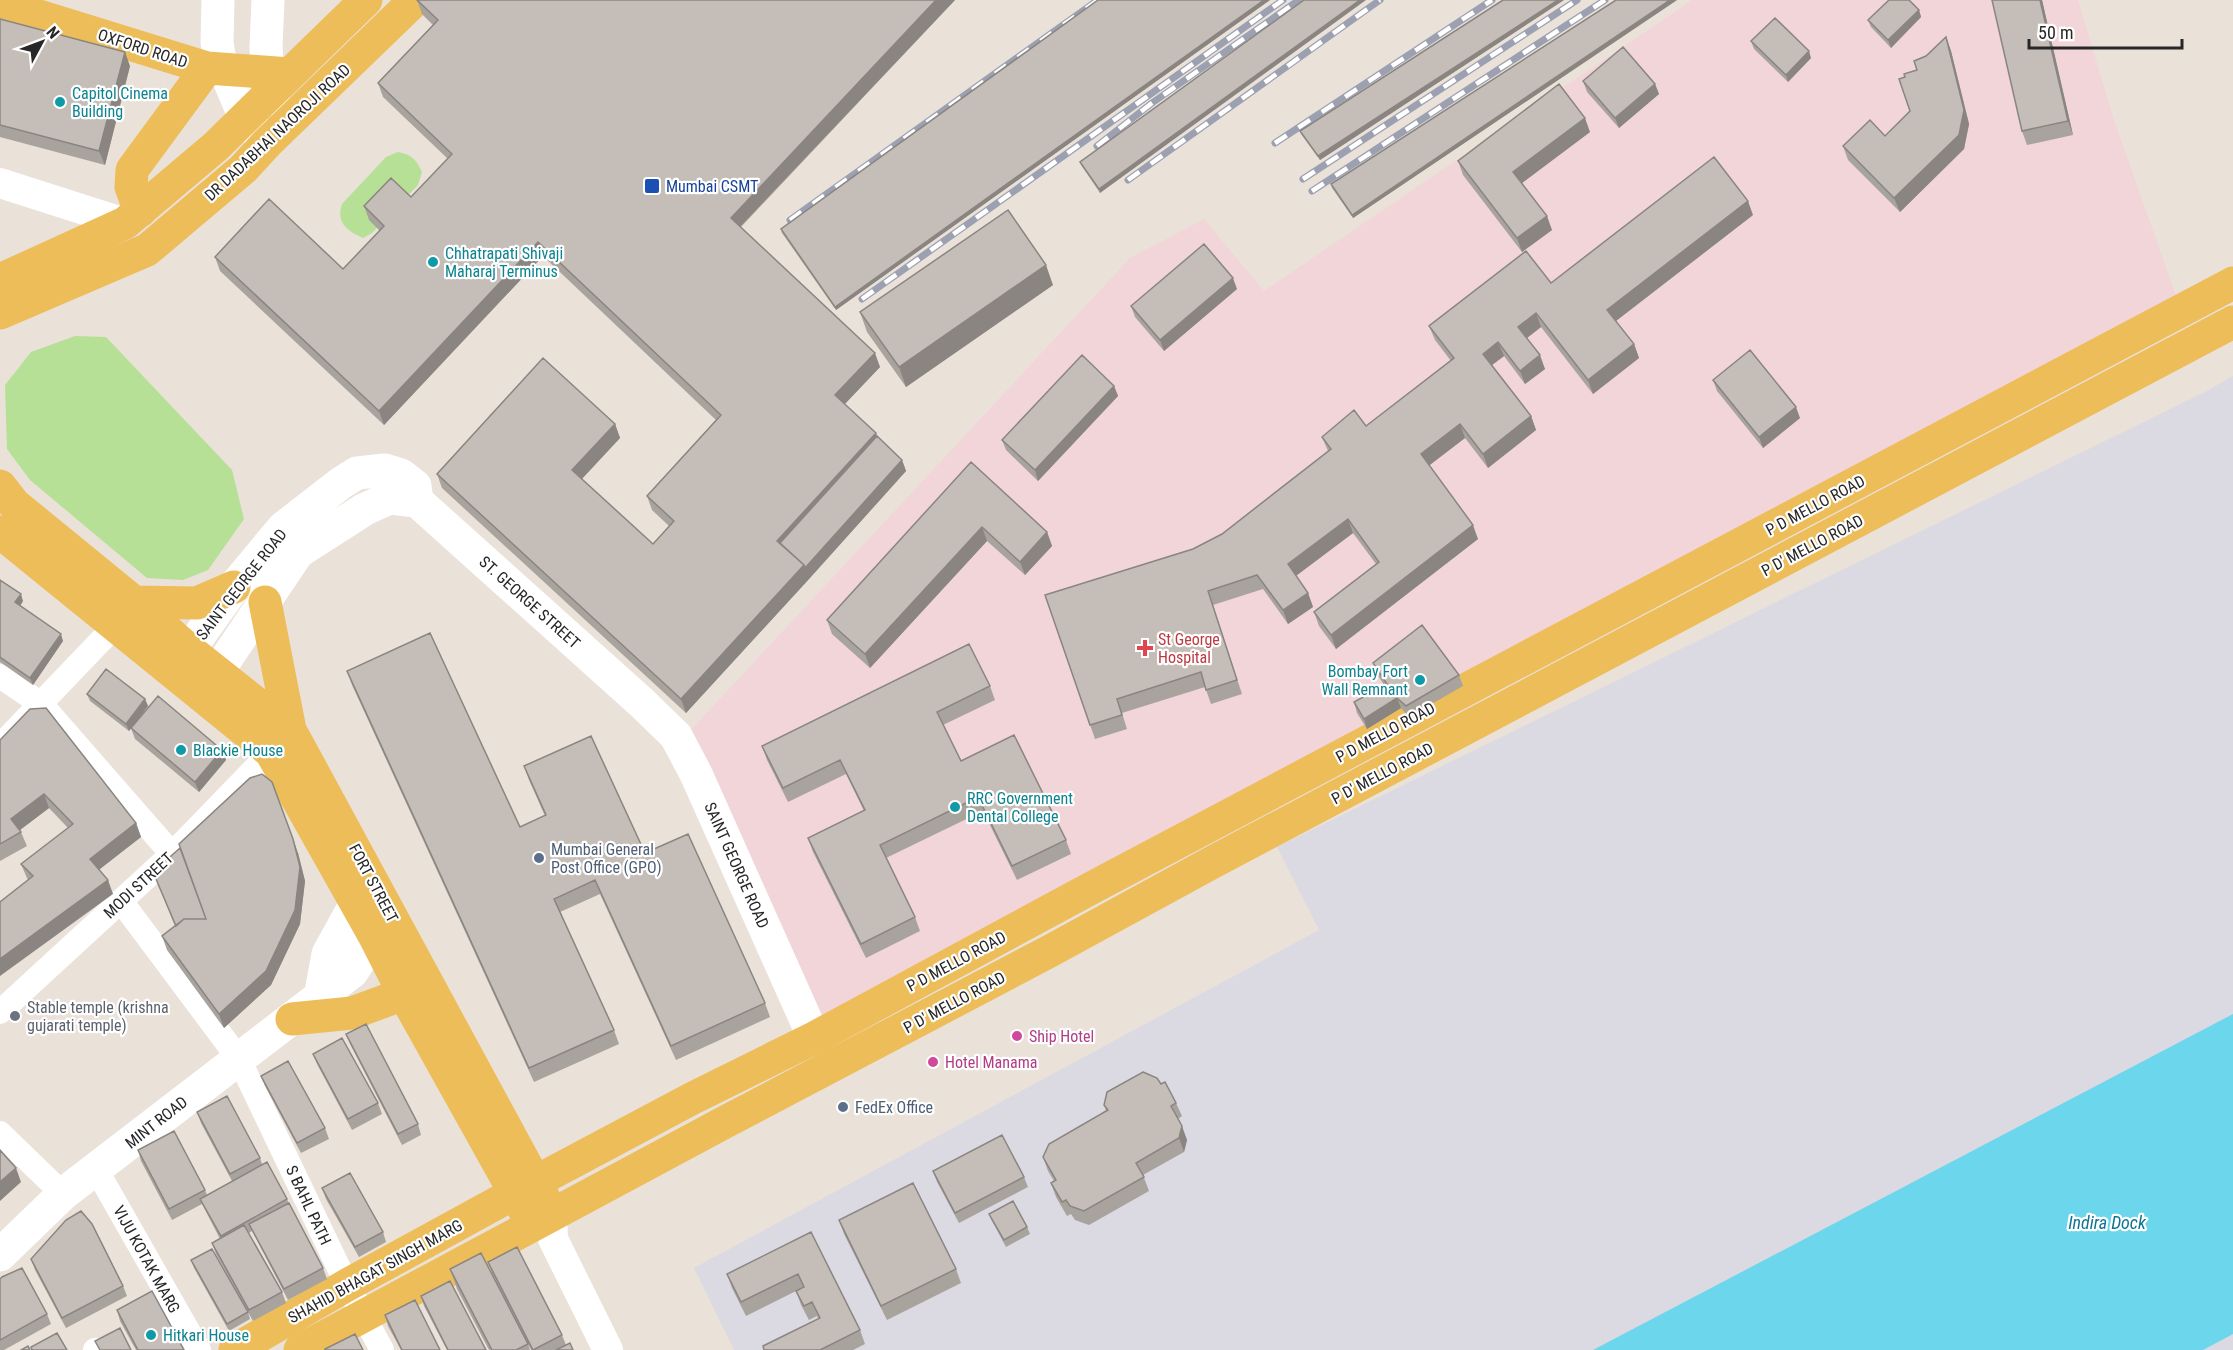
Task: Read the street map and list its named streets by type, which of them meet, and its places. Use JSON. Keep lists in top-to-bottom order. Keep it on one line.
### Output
{"streets":{"main road":["OXFORD ROAD","DR DADABHAI NAOROJI ROAD","P D MELLO ROAD","P D' MELLO ROAD","SAINT GEORGE ROAD","ST. GEORGE STREET","FORT STREET","MINT ROAD","SHAHID BHAGAT SINGH MARG"],"street":["MODI STREET","S BAHL PATH","VIJU KOTAK MARG"]},"crossings":[["OXFORD ROAD","DR DADABHAI NAOROJI ROAD"],["P D MELLO ROAD","SAINT GEORGE ROAD"],["P D MELLO ROAD","FORT STREET"],["P D MELLO ROAD","SHAHID BHAGAT SINGH MARG"],["P D' MELLO ROAD","FORT STREET"],["P D' MELLO ROAD","SHAHID BHAGAT SINGH MARG"],["SAINT GEORGE ROAD","ST. GEORGE STREET"],["SAINT GEORGE ROAD","FORT STREET"],["FORT STREET","MODI STREET"],["FORT STREET","MINT ROAD"],["FORT STREET","SHAHID BHAGAT SINGH MARG"],["MODI STREET","S BAHL PATH"],["MINT ROAD","S BAHL PATH"],["MINT ROAD","VIJU KOTAK MARG"],["S BAHL PATH","SHAHID BHAGAT SINGH MARG"]],"water":["Indira Dock"],"places":{"other":["Capitol Cinema Building","Chhatrapati Shivaji Maharaj Terminus","Bombay Fort Wall Remnant","Blackie House","RRC Government Dental College","Mumbai General Post Office (GPO)","Stable temple (krishna gujarati temple)","Ship Hotel","Hotel Manama","FedEx Office","Hitkari House"],"transit":["Mumbai CSMT"],"health":["St George Hospital"]},"scale_bar":"50 m","north":"top right"}
